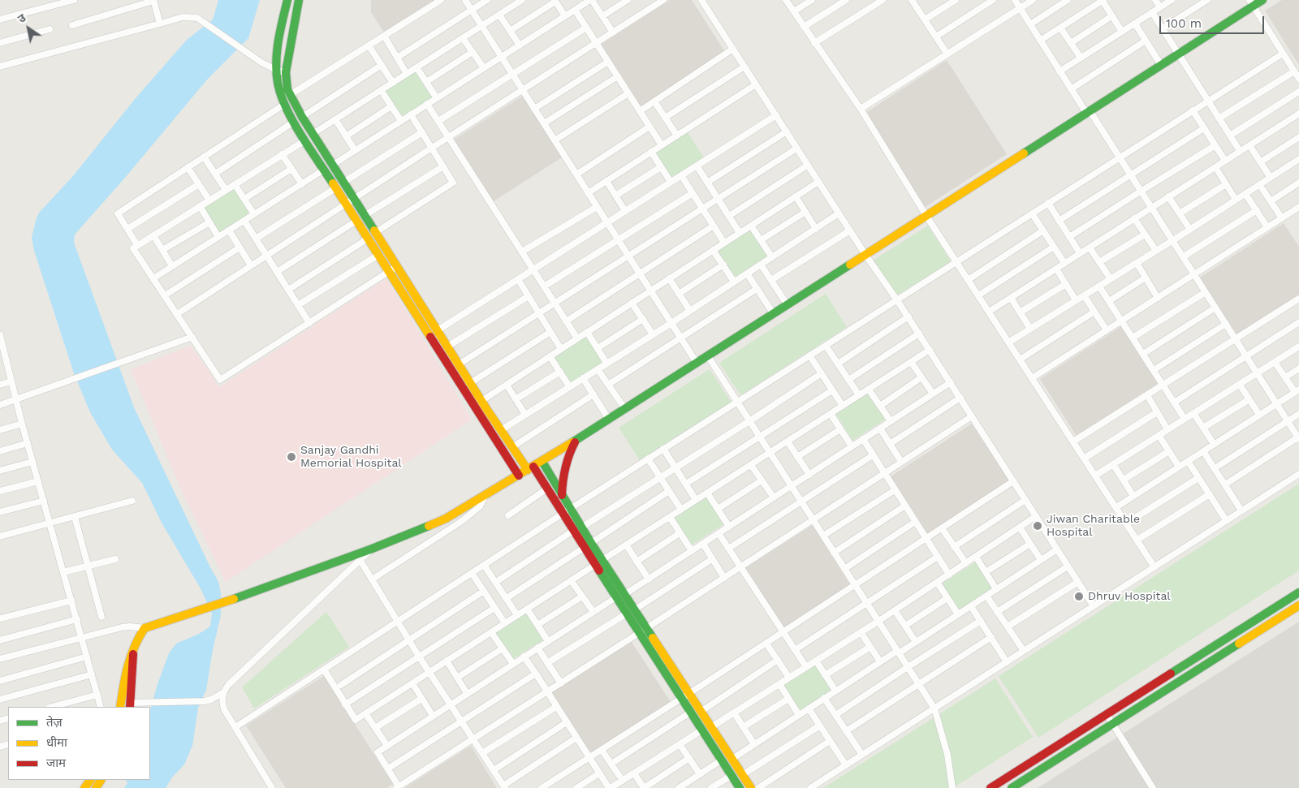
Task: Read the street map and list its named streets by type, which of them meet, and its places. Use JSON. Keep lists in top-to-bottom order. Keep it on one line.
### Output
{"places":["Sanjay Gandhi Memorial Hospital","Jiwan Charitable Hospital","Dhruv Hospital"],"legend":["तेज़","धीमा","जाम"],"scale_bar":"100 m","north":"top left"}
